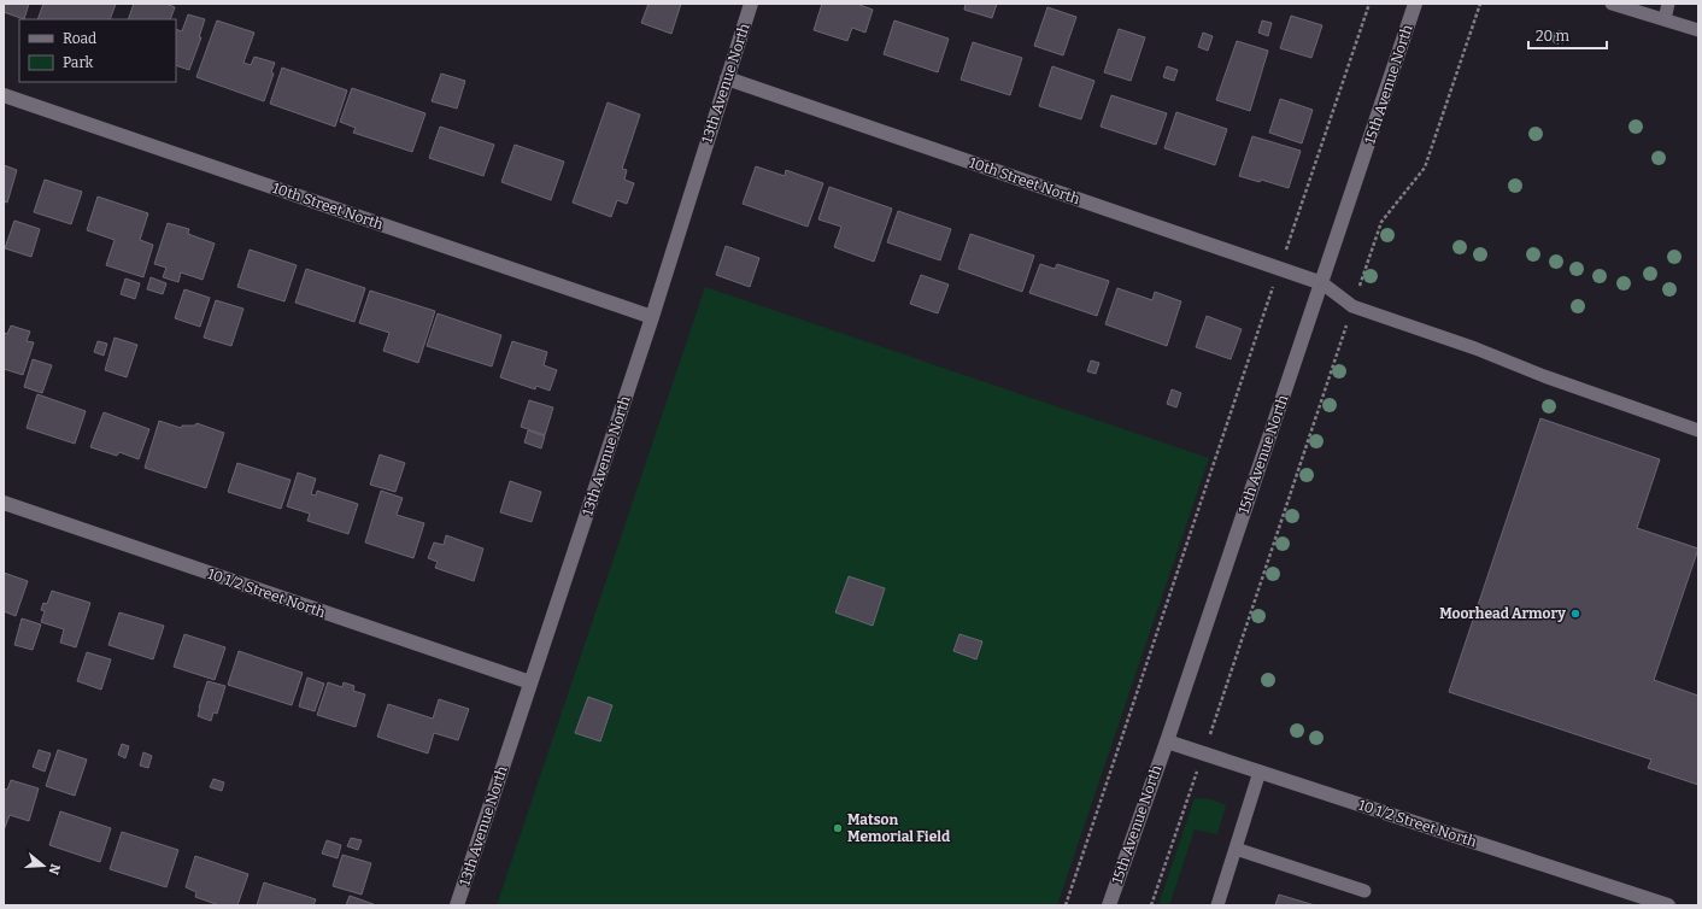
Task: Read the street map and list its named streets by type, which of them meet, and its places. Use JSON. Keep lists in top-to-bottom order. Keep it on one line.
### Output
{"streets":{"street":["13th Avenue North","15th Avenue North","10th Street North","10 1/2 Street North"]},"crossings":[["13th Avenue North","10th Street North"],["13th Avenue North","10 1/2 Street North"],["15th Avenue North","10th Street North"],["15th Avenue North","10 1/2 Street North"]],"places":["Moorhead Armory","Matson Memorial Field"],"legend":["Road","Park"],"scale_bar":"20 m","north":"right"}
